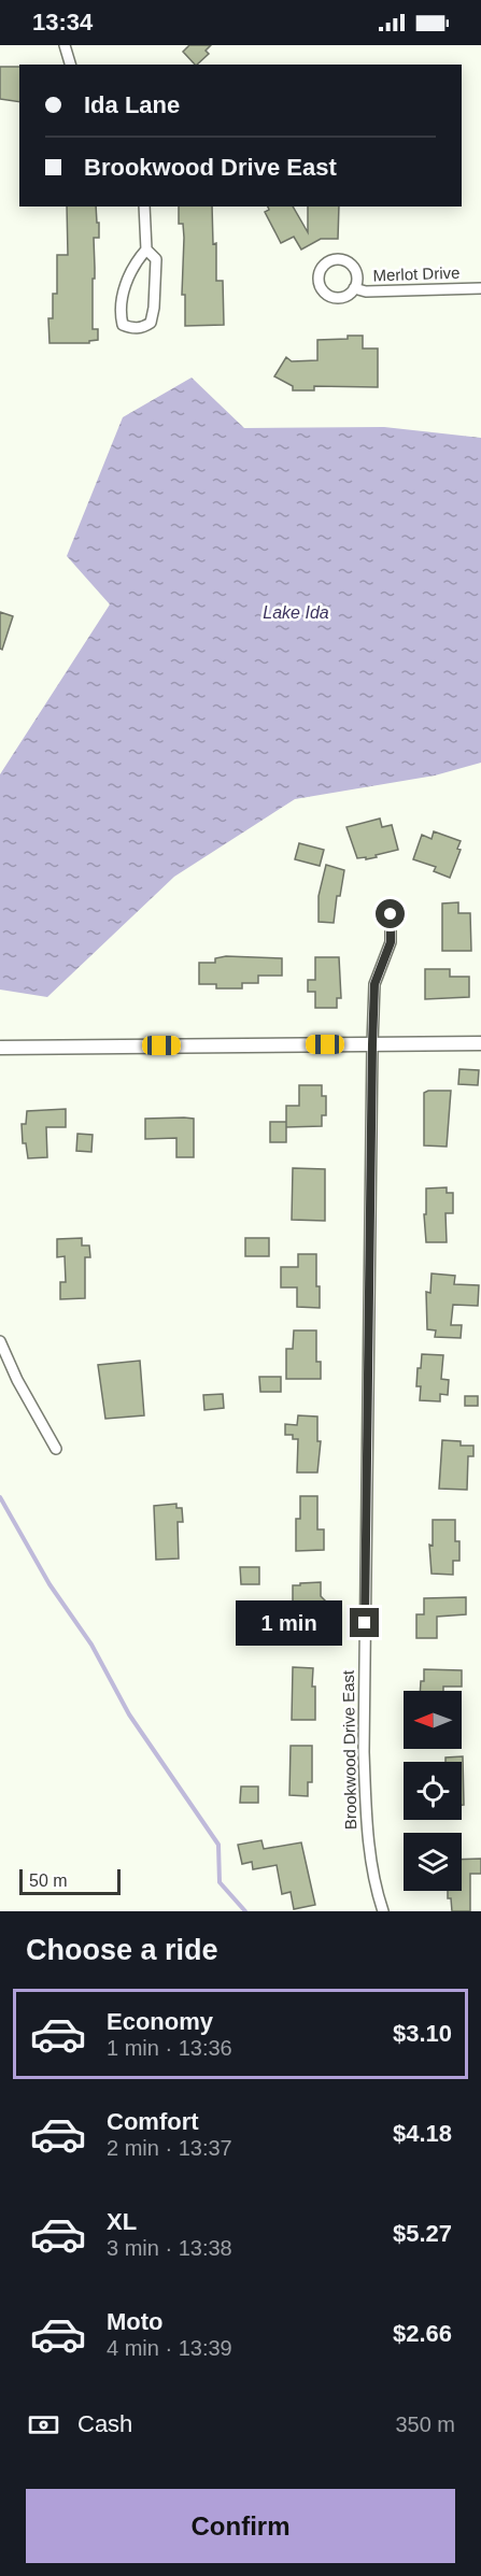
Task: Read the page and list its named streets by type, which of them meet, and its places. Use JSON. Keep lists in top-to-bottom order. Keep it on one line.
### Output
{"streets":{"street":["Merlot Drive","Brookwood Drive East"]},"water":["Lake Ida"],"scale_bar":"50 m","north":"left","page":{"status":"13:34","banner":["Ida Lane","Brookwood Drive East"],"bubble":"1 min","scale":"50 m","heading":"Choose a ride","list":[{"name":"Economy","note":"1 min · 13:36","value":"$3.10"},{"name":"Comfort","note":"2 min · 13:37","value":"$4.18"},{"name":"XL","note":"3 min · 13:38","value":"$5.27"},{"name":"Moto","note":"4 min · 13:39","value":"$2.66"}],"pay":["Cash","350 m"],"buttons":"Confirm"}}
